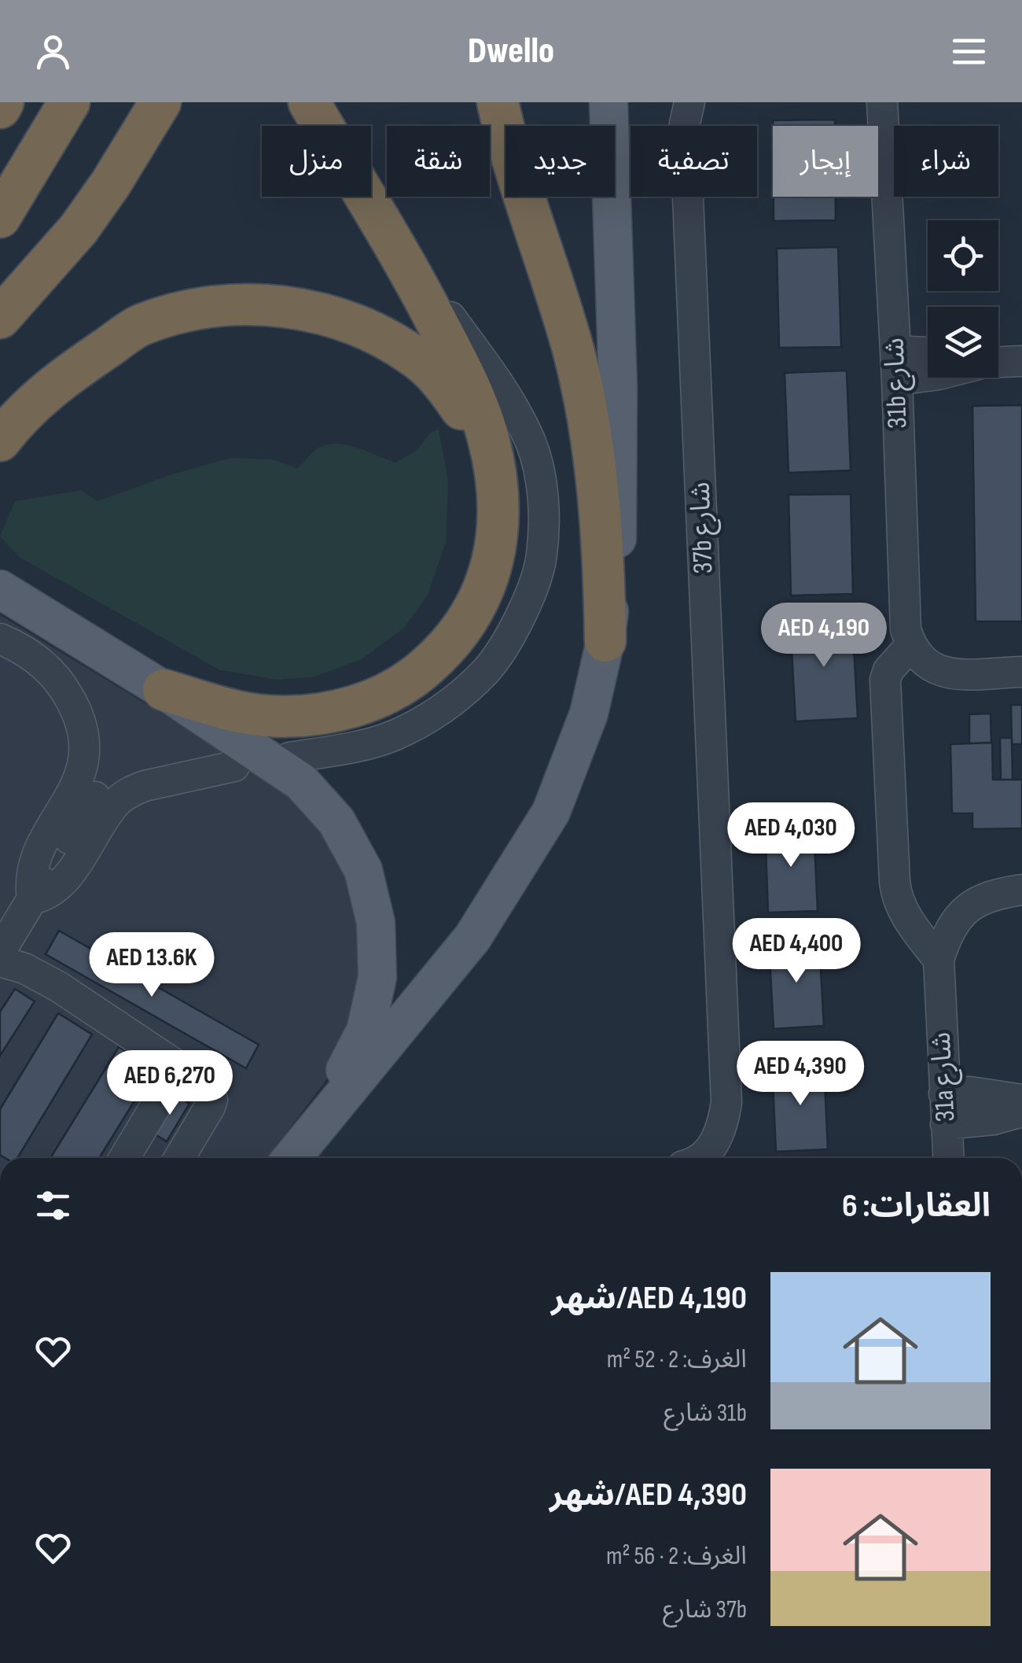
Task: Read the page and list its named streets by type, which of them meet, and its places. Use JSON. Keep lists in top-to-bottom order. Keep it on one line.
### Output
{"streets":{"street":["31b شارع","37b شارع","31a شارع"]},"page":{"header":"Dwello","chip":["شراء","إيجار","تصفية","جديد","شقة","منزل"],"price":["AED 4,190","AED 4,030","AED 4,400","AED 13.6K","AED 4,390","AED 6,270"],"heading":"العقارات: 6","list":[{"name":"AED 4,190/شهر","note":"الغرف: 2 · 52 m² · 31b شارع"},{"name":"AED 4,390/شهر","note":"الغرف: 2 · 56 m² · 37b شارع"}]}}
